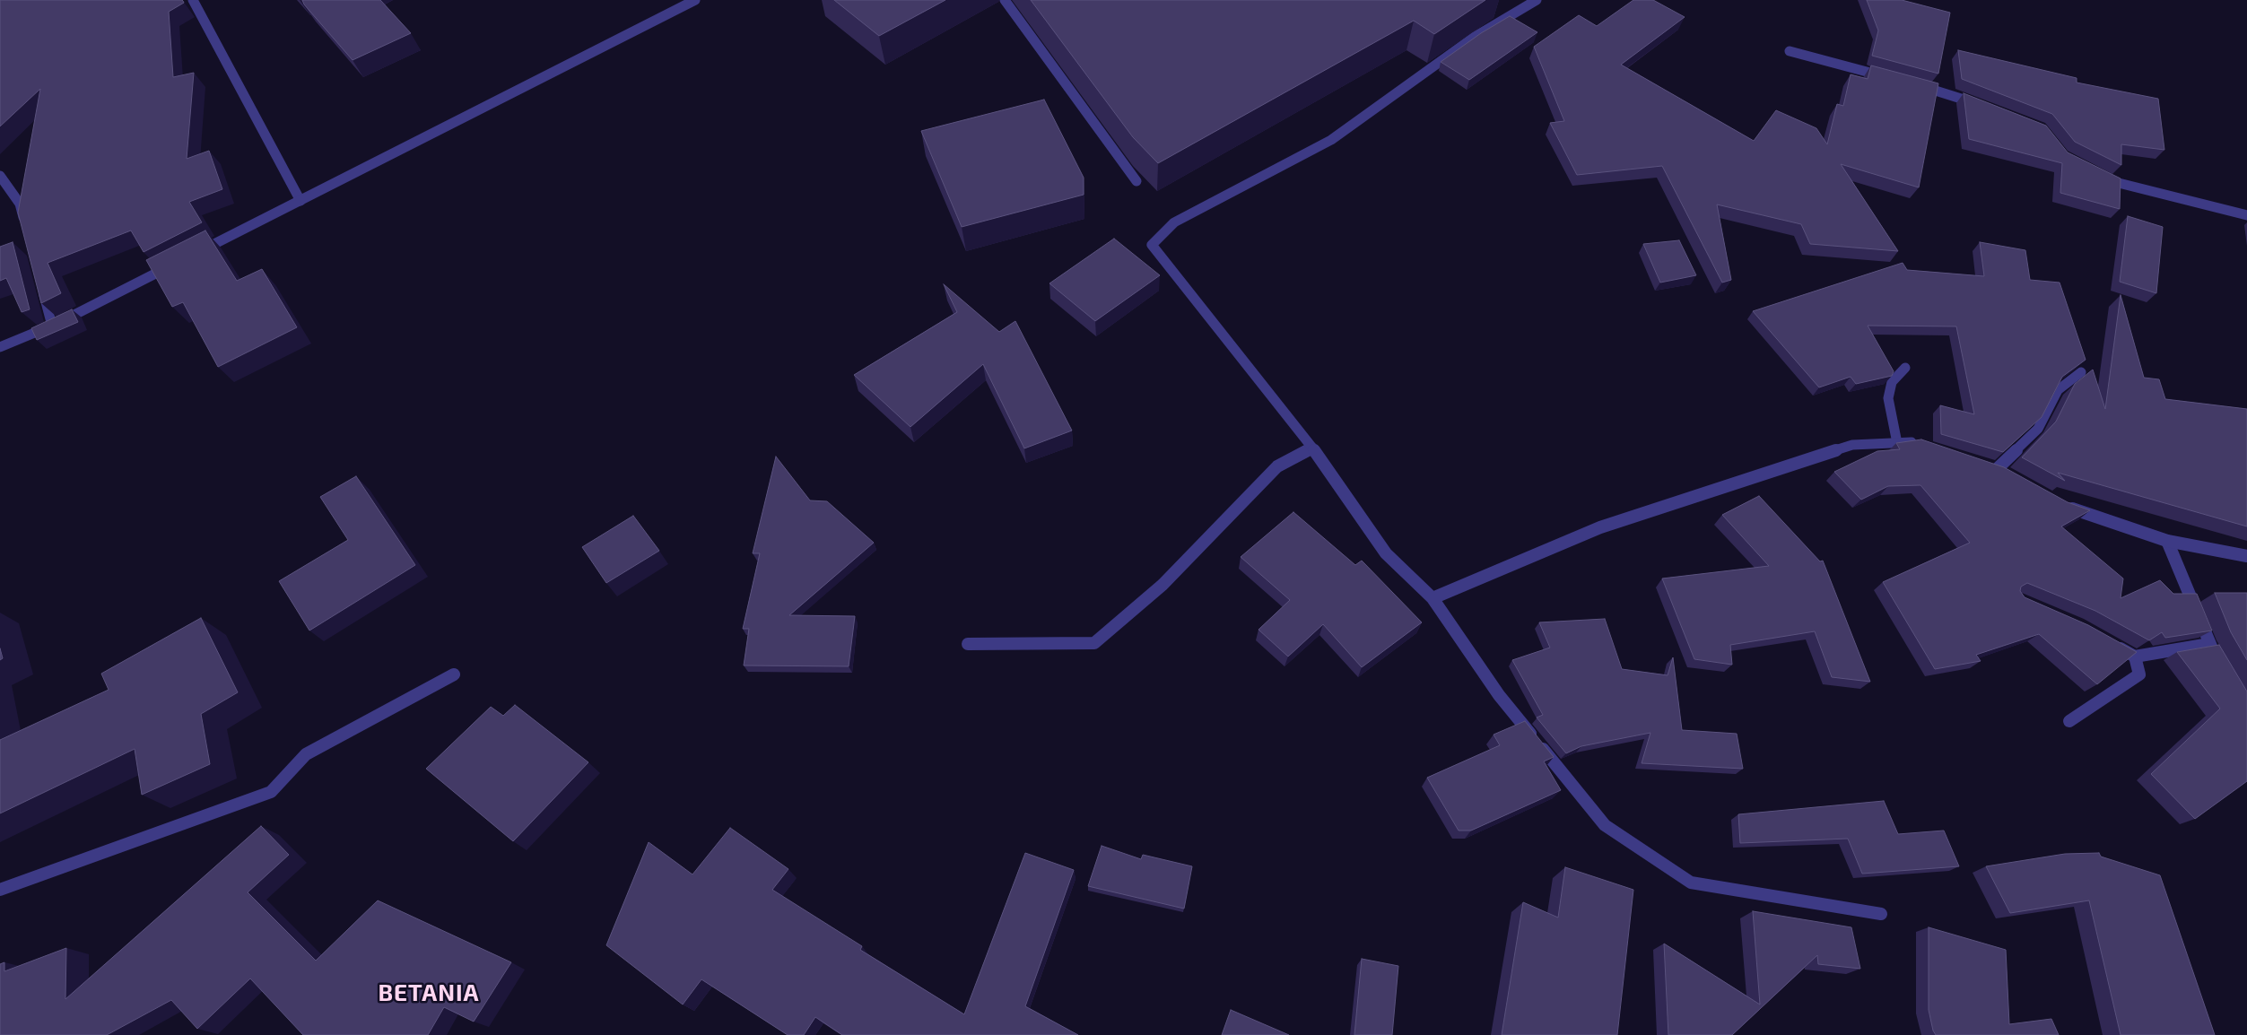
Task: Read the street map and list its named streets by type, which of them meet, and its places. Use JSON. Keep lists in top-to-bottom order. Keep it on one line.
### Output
{"districts":["BETANIA"]}
